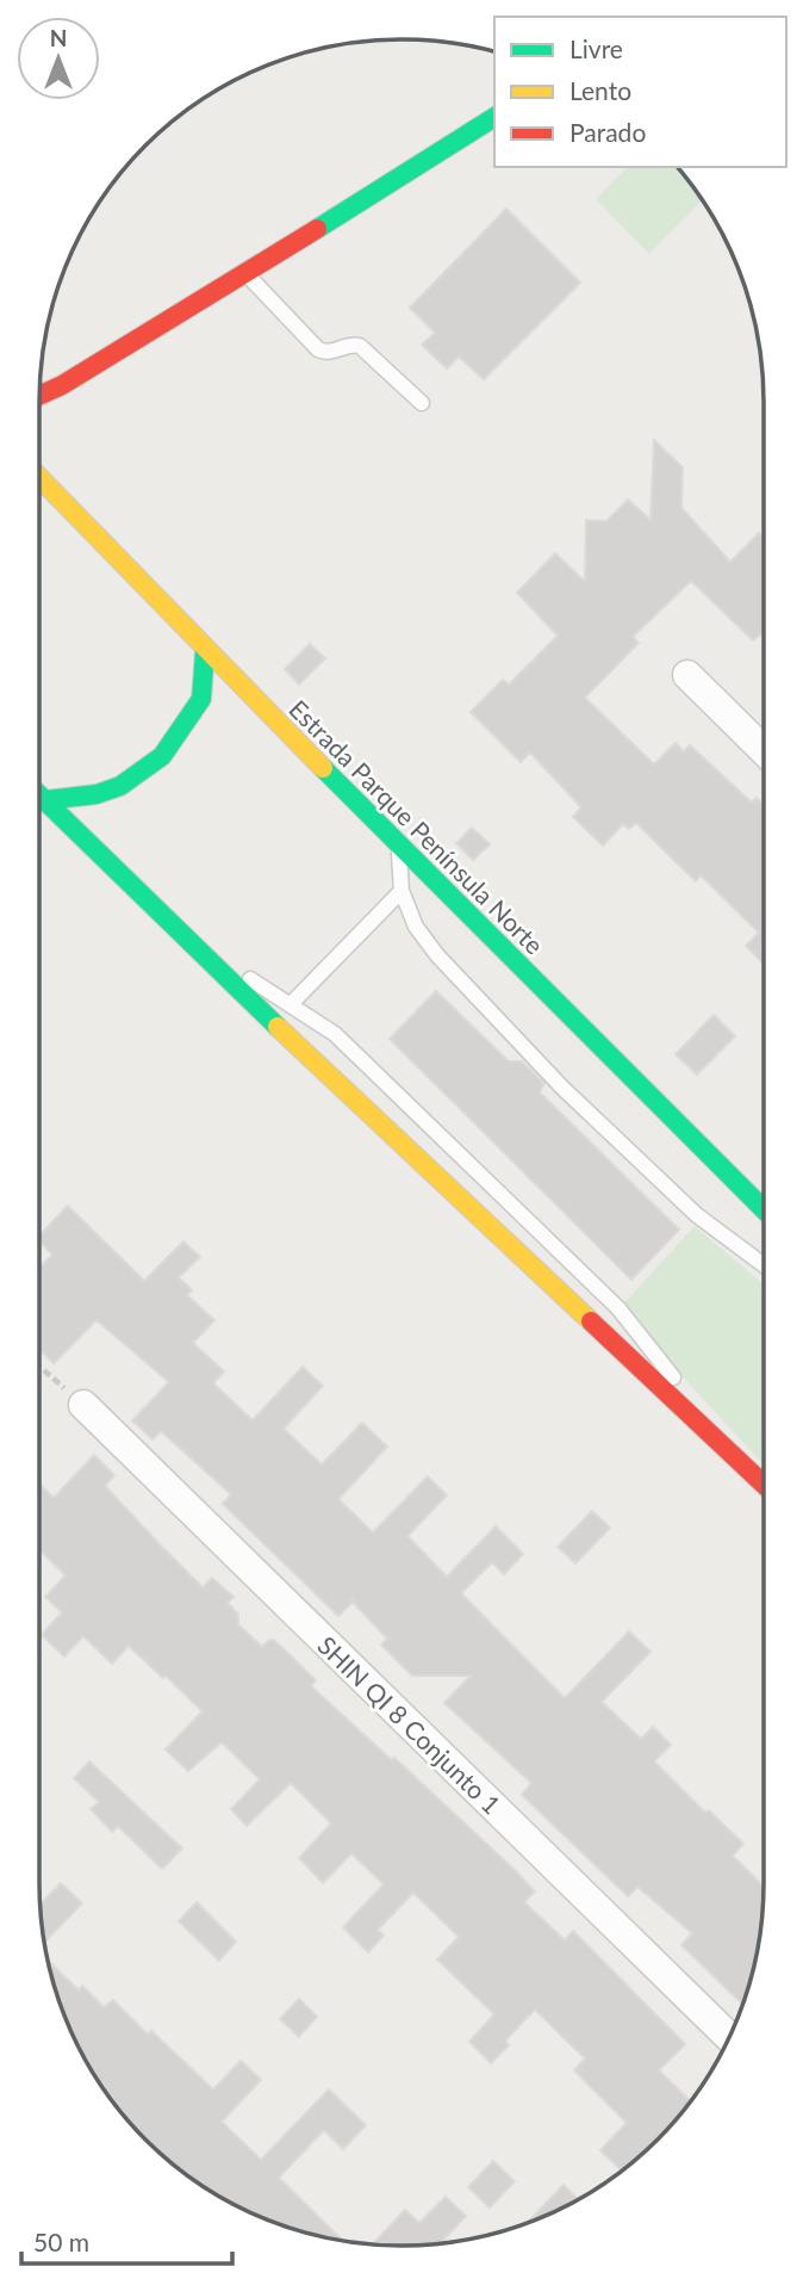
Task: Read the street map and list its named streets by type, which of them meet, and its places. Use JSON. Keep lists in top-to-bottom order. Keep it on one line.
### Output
{"streets":{"main road":["Estrada Parque Península Norte"],"street":["SHIN QI 8 Conjunto 1"]},"legend":["Livre","Lento","Parado"],"scale_bar":"50 m","north":"top"}
